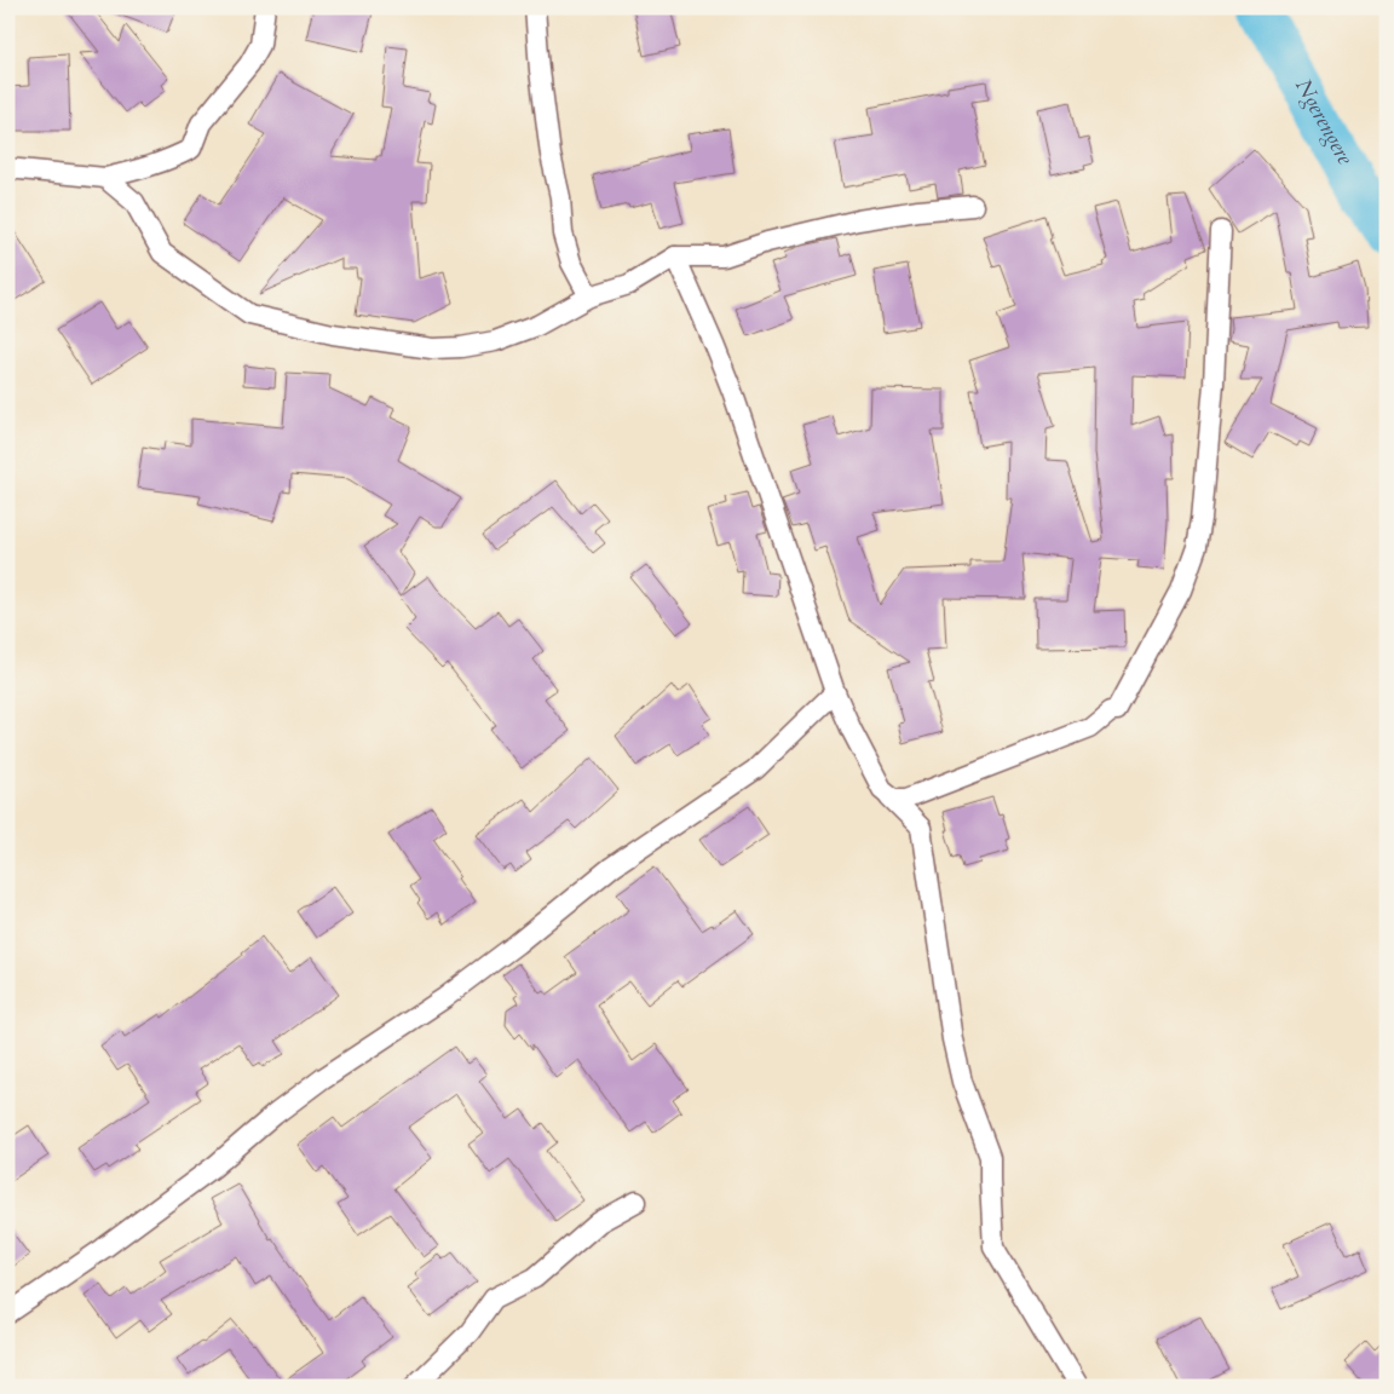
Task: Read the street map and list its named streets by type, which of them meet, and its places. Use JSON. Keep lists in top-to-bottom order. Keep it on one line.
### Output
{"water":["Ngerengere"]}
